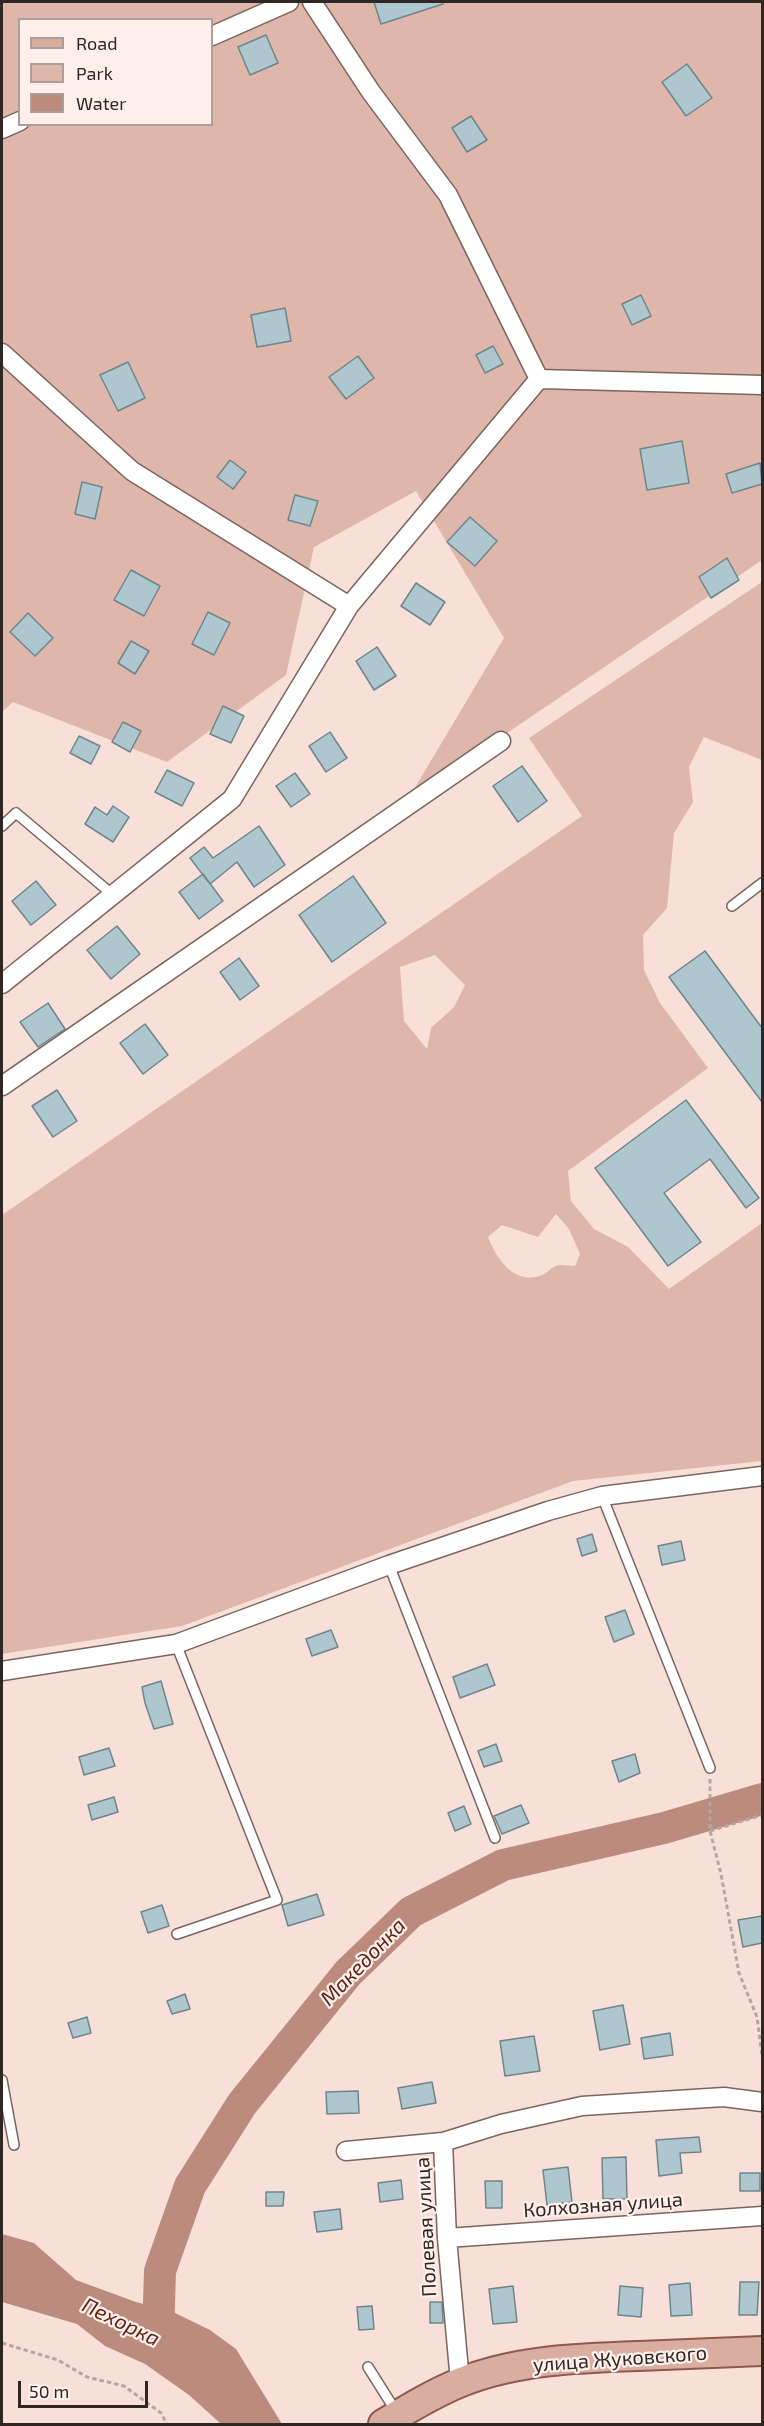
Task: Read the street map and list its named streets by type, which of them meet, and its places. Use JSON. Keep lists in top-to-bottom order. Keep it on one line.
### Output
{"streets":{"main road":["улица Жуковского"],"street":["Колхозная улица","Полевая улица"]},"crossings":[["Колхозная улица","Полевая улица"],["Полевая улица","улица Жуковского"]],"water":["Македонка","Пехорка"],"legend":["Road","Park","Water"],"scale_bar":"50 m"}
